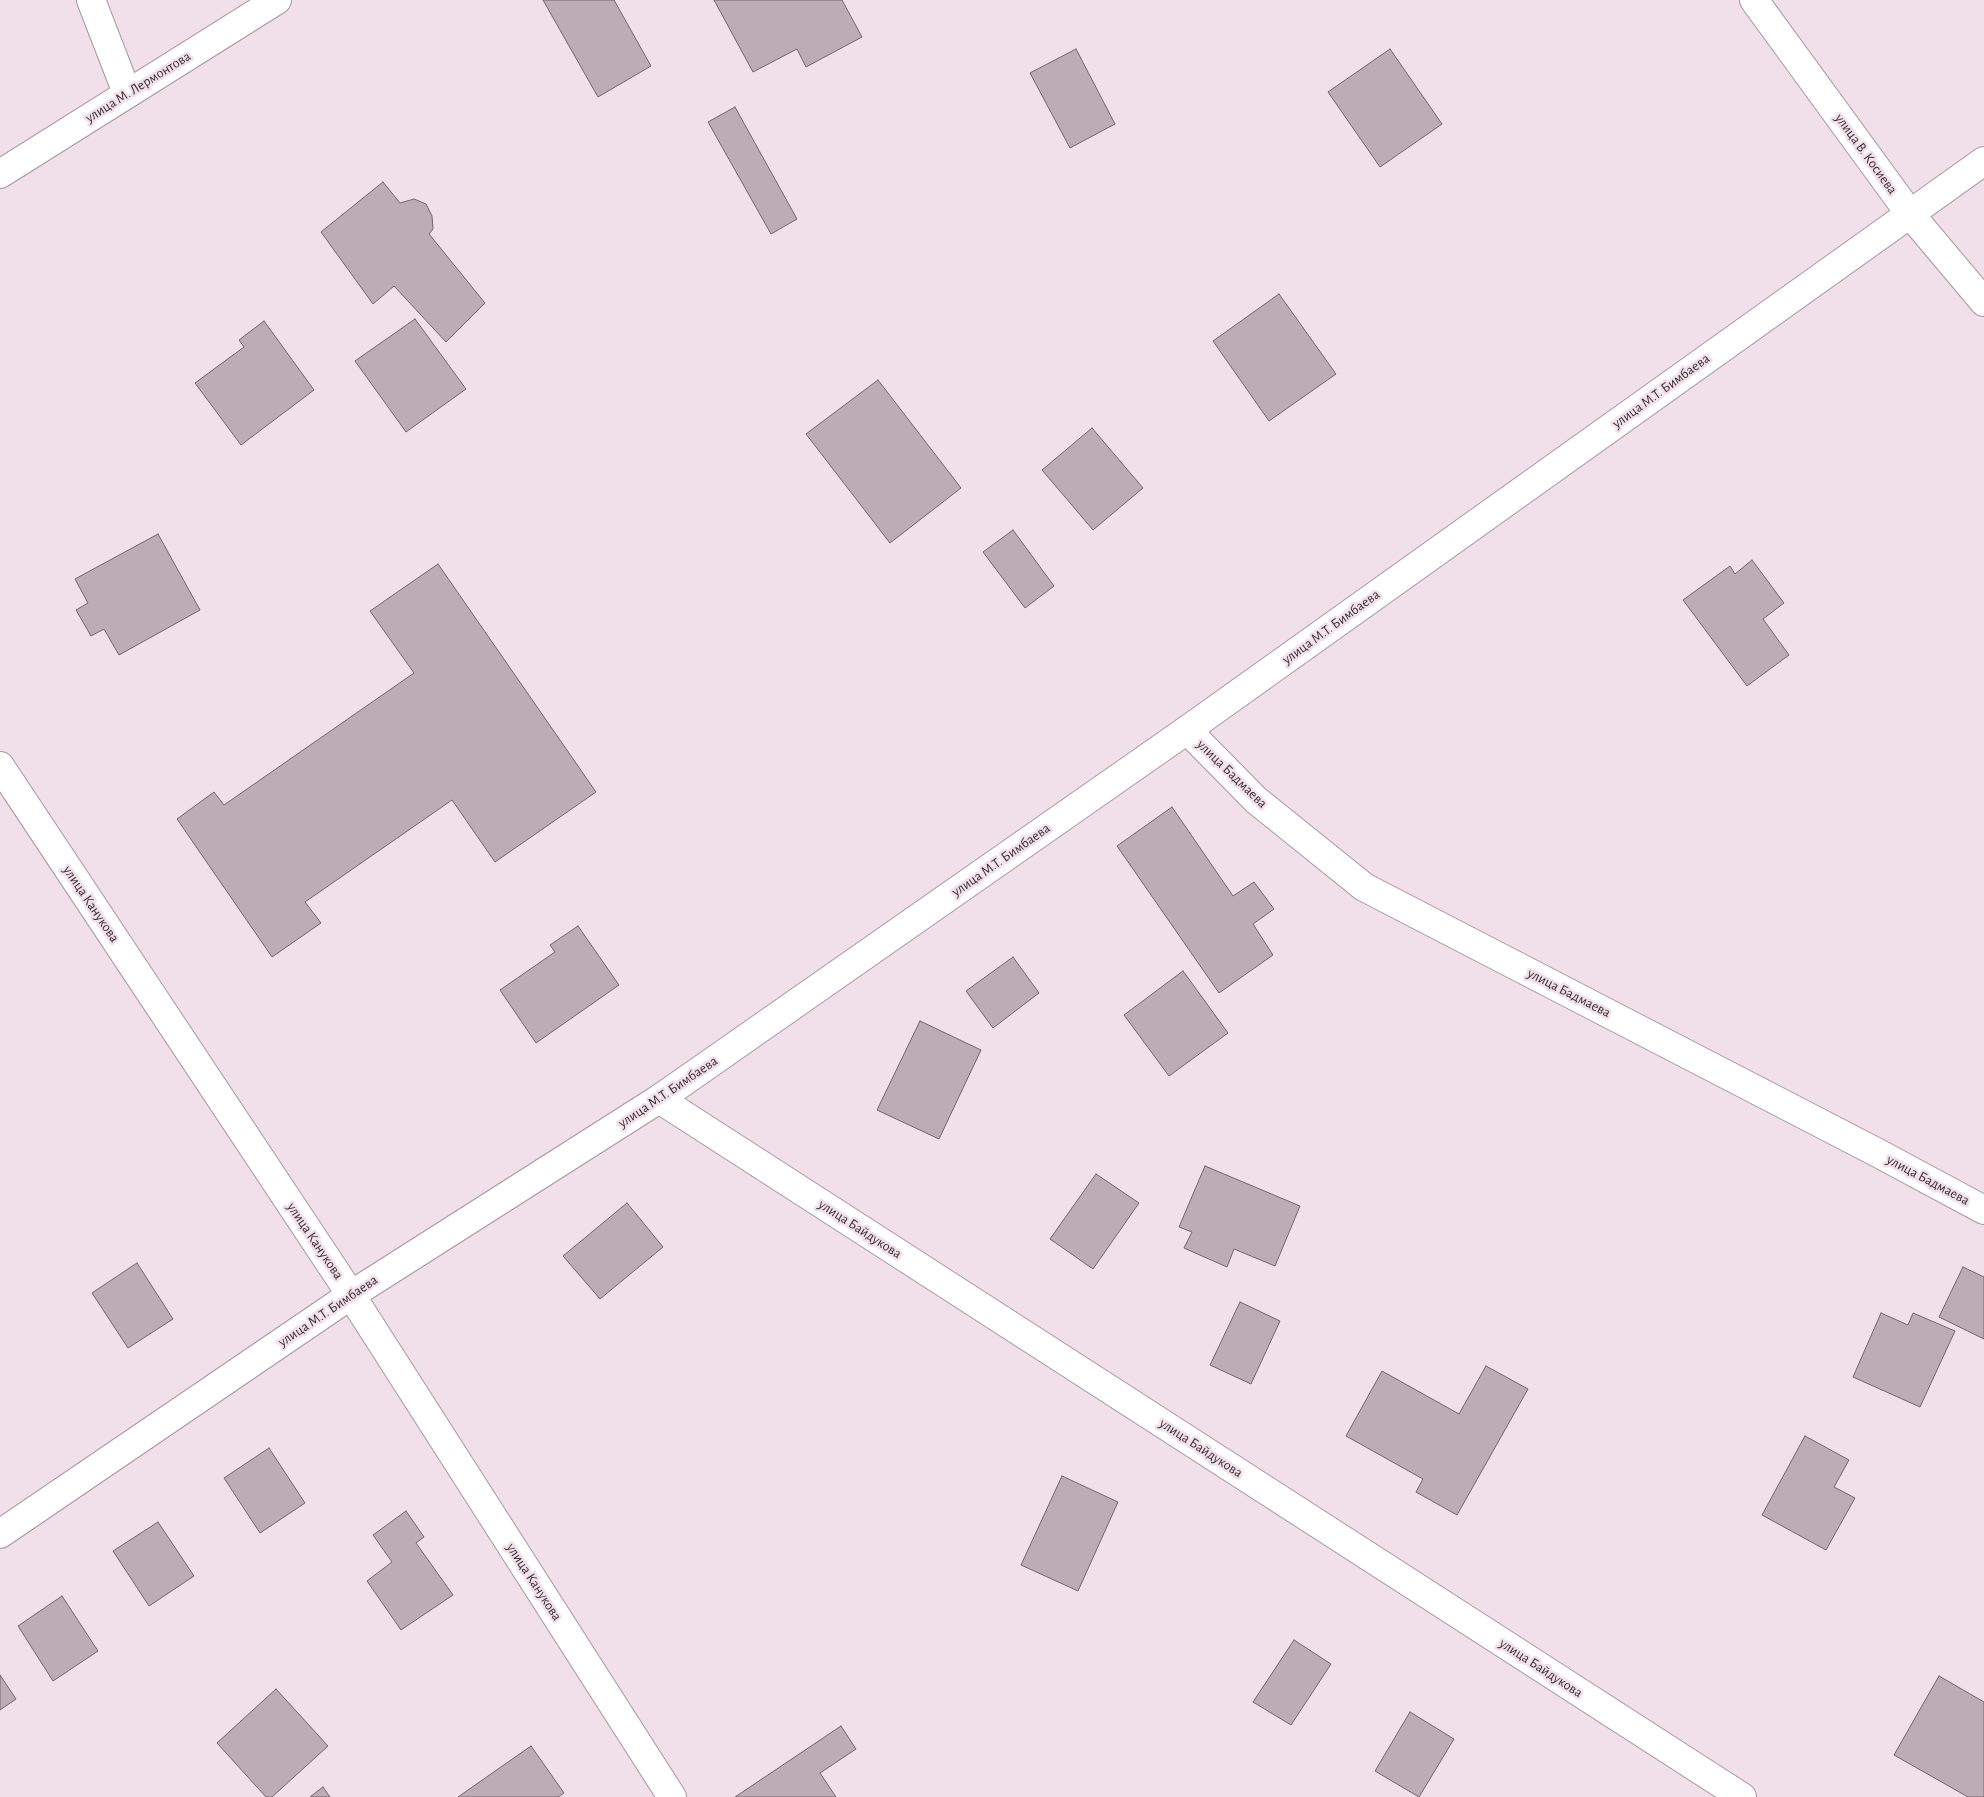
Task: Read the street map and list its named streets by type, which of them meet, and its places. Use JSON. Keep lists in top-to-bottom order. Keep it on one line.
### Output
{"streets":{"street":["улица М. Лермонтова","улица В. Косиева","улица М.Т. Бимбаева","улица Бадмаева","улица Канукова","улица Байдукова"]},"crossings":[["улица В. Косиева","улица М.Т. Бимбаева"],["улица М.Т. Бимбаева","улица Бадмаева"],["улица М.Т. Бимбаева","улица Канукова"],["улица М.Т. Бимбаева","улица Байдукова"]]}
